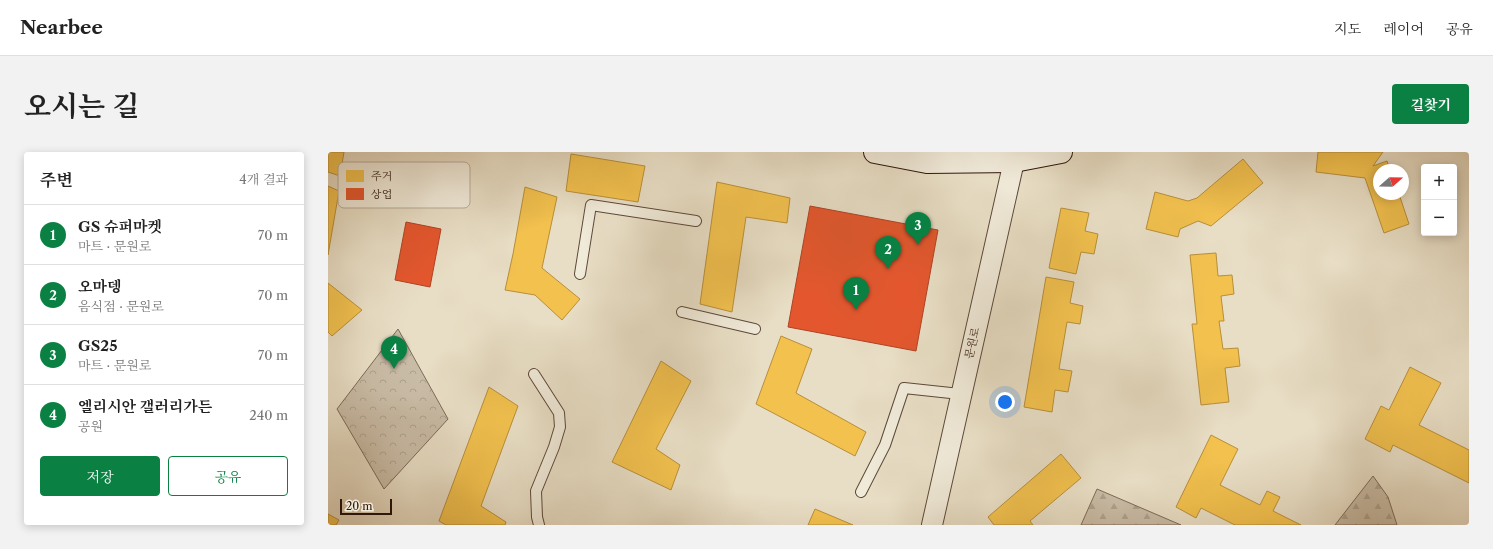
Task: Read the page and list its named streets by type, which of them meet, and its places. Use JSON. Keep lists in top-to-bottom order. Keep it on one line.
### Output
{"streets":{"street":["문원로"]},"legend":["주거","상업"],"scale_bar":"20 m","north":"right","page":{"header":"Nearbee","nav":["지도","레이어","공유"],"title":"오시는 길","buttons":["길찾기",["저장","공유"]],"heading":["주변","4개 결과"],"map_buttons":["+","−"],"list":[{"mark":"1","name":"GS 슈퍼마켓","note":"마트 · 문원로","value":"70 m"},{"mark":"2","name":"오마뎅","note":"음식점 · 문원로","value":"70 m"},{"mark":"3","name":"GS25","note":"마트 · 문원로","value":"70 m"},{"mark":"4","name":"엘리시안 갤러리가든","note":"공원","value":"240 m"}],"pins":["3","2","1","4"],"scale":"20 m"}}
